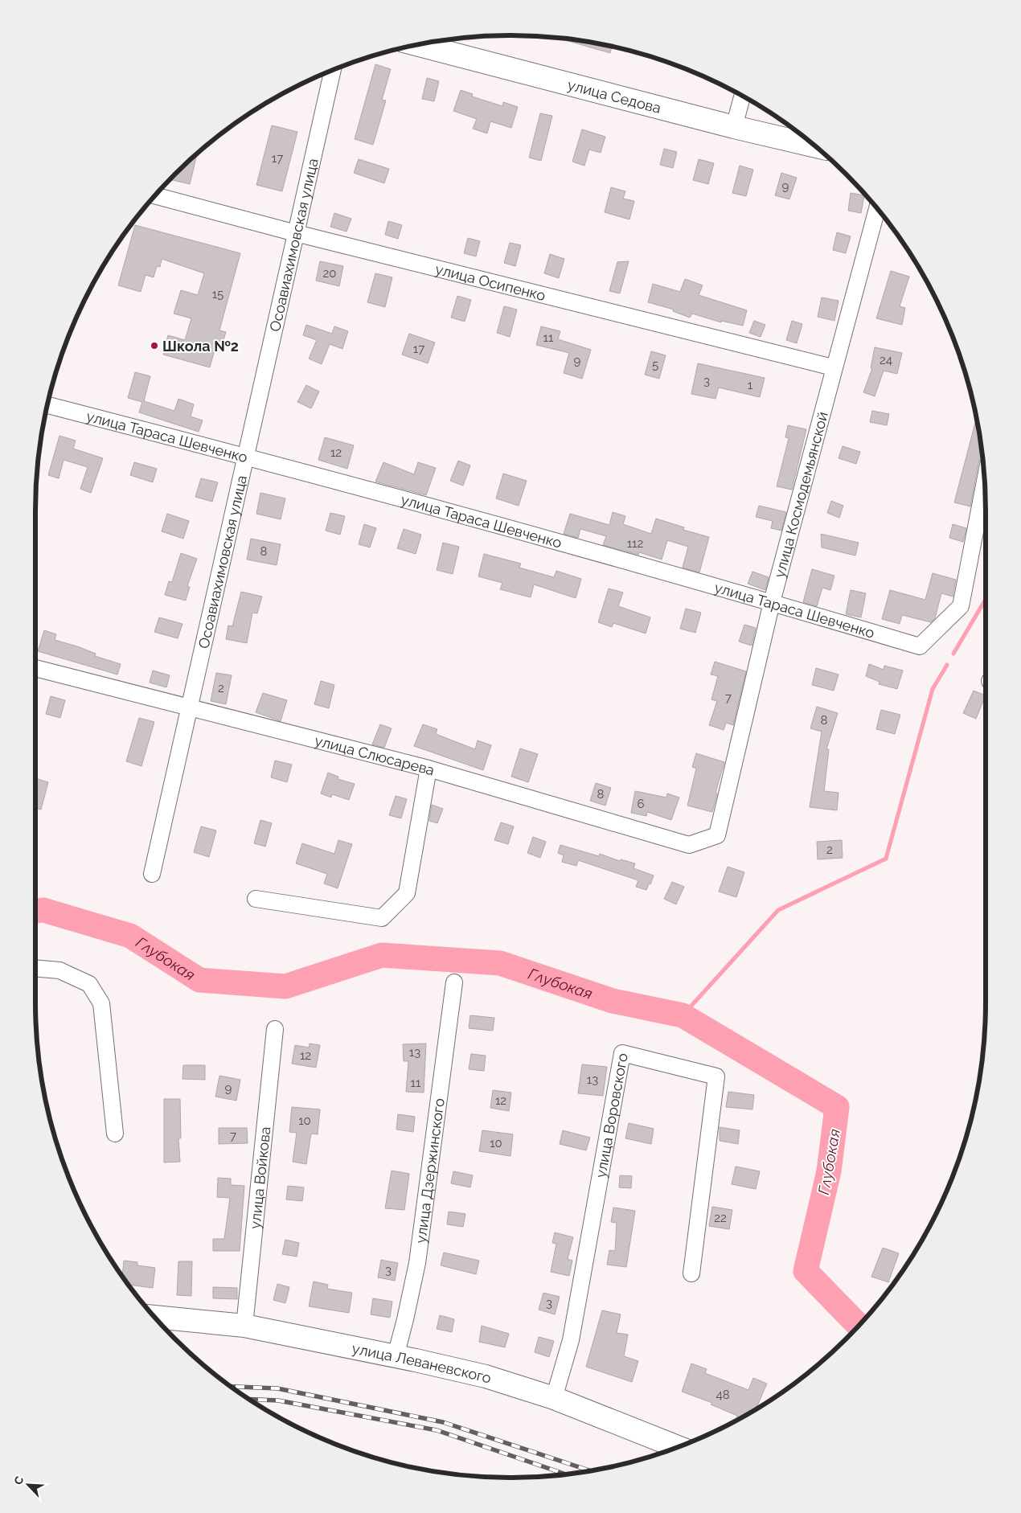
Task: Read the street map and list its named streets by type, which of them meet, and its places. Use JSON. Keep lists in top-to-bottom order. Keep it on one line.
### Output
{"streets":{"street":["улица Седова","Осоавиахимовская улица","улица Осипенко","улица Тараса Шевченко","улица Космодемьянской","улица Слюсарева","улица Воровского","улица Дзержинского","улица Войкова","улица Леваневского"]},"crossings":[["Осоавиахимовская улица","улица Осипенко"],["Осоавиахимовская улица","улица Тараса Шевченко"],["Осоавиахимовская улица","улица Слюсарева"],["улица Осипенко","улица Космодемьянской"],["улица Тараса Шевченко","улица Космодемьянской"],["улица Космодемьянской","улица Слюсарева"],["улица Воровского","улица Леваневского"],["улица Дзержинского","улица Леваневского"],["улица Войкова","улица Леваневского"]],"water":["Глубокая"],"places":["Школа №2"],"house_numbers":["17","9","20","15","11","17","24","9","5","3","1","12","112","8","2","7","8","8","6","2","13","12","13","11","9","12","10","7","10","22","3","3","48"],"north":"top left"}
